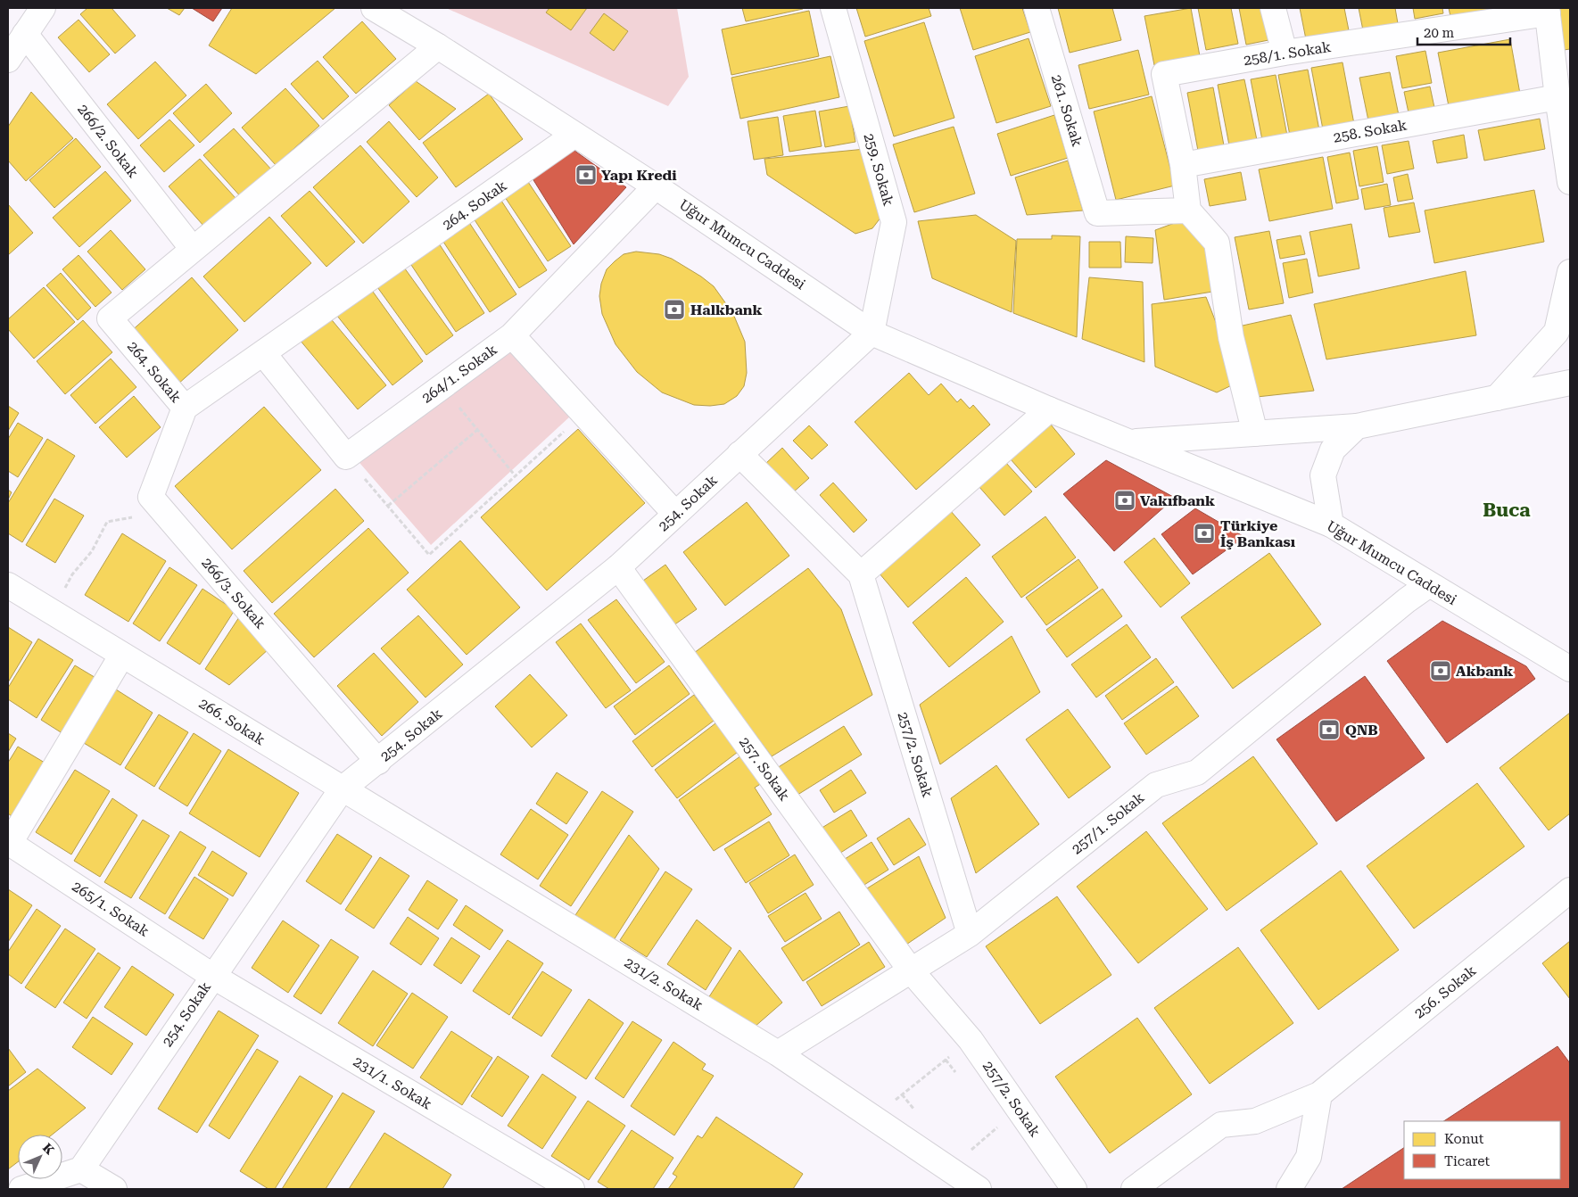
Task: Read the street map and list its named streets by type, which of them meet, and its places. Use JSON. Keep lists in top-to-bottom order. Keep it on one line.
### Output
{"streets":{"street":["258/1. Sokak","261. Sokak","258. Sokak","266/2. Sokak","259. Sokak","264. Sokak","Uğur Mumcu Caddesi","264/1. Sokak","254. Sokak","266/3. Sokak","266. Sokak","257/2. Sokak","257. Sokak","257/1. Sokak","265/1. Sokak","231/2. Sokak","256. Sokak","231/1. Sokak"]},"crossings":[["258/1. Sokak","261. Sokak"],["258/1. Sokak","258. Sokak"],["266/2. Sokak","264. Sokak"],["259. Sokak","Uğur Mumcu Caddesi"],["259. Sokak","254. Sokak"],["264. Sokak","Uğur Mumcu Caddesi"],["264. Sokak","266/3. Sokak"],["Uğur Mumcu Caddesi","264/1. Sokak"],["Uğur Mumcu Caddesi","254. Sokak"],["Uğur Mumcu Caddesi","257/1. Sokak"],["254. Sokak","266/3. Sokak"],["254. Sokak","266. Sokak"],["254. Sokak","257/2. Sokak"],["254. Sokak","257. Sokak"],["254. Sokak","265/1. Sokak"],["254. Sokak","231/2. Sokak"],["254. Sokak","231/1. Sokak"],["266. Sokak","231/2. Sokak"],["257/2. Sokak","257. Sokak"],["257/2. Sokak","257/1. Sokak"],["257. Sokak","257/1. Sokak"],["257/1. Sokak","231/2. Sokak"],["265/1. Sokak","231/1. Sokak"]],"districts":["Buca"],"places":{"bank":["Yapı Kredi","Halkbank","Vakıfbank","Türkiye İş Bankası","Akbank","QNB"]},"legend":["Konut","Ticaret"],"scale_bar":"20 m","north":"top right"}
